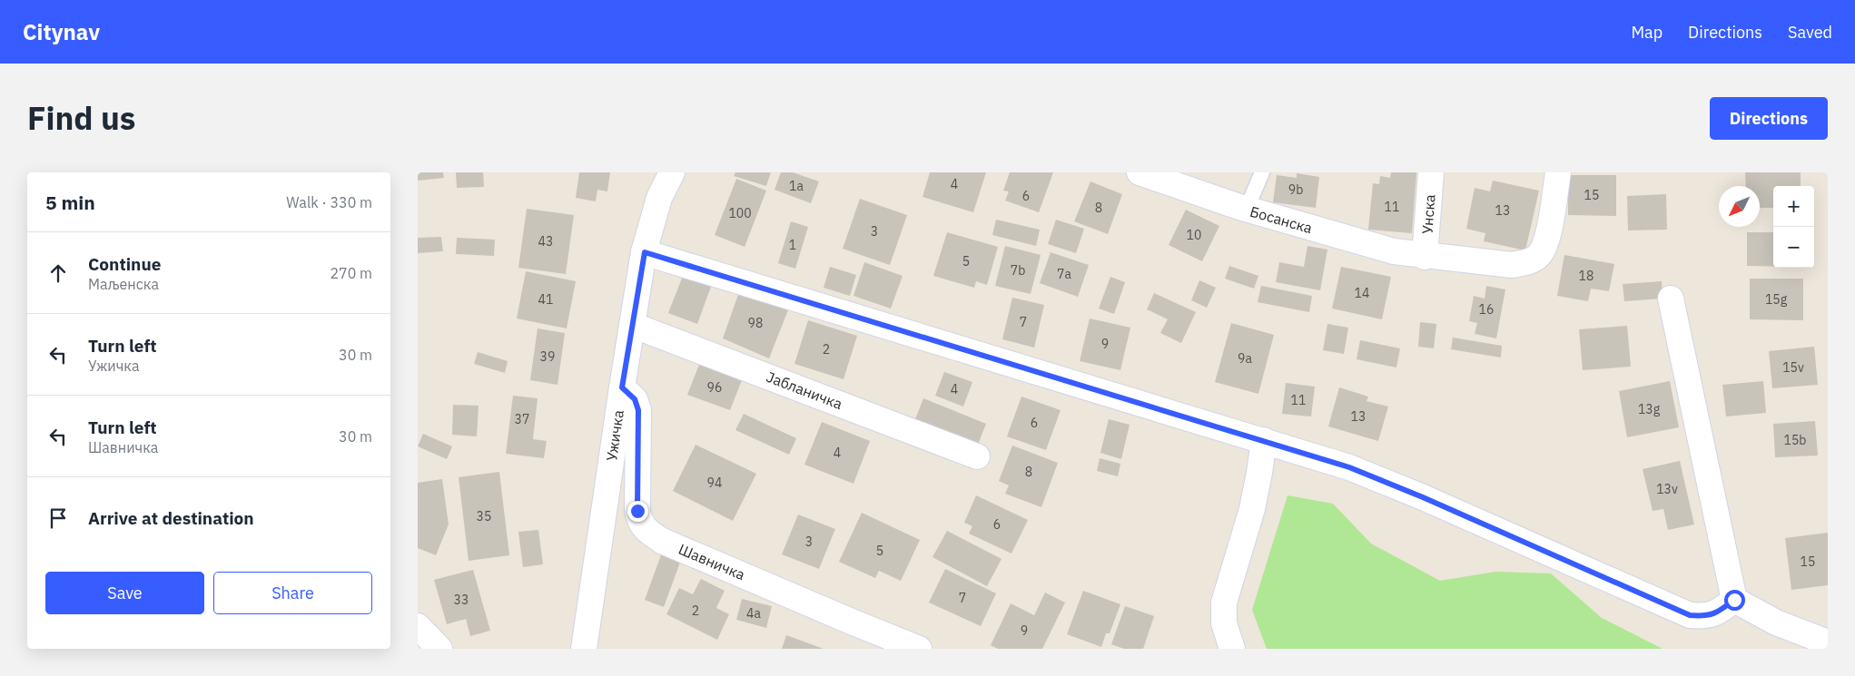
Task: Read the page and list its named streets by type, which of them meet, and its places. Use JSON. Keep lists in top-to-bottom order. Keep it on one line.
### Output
{"streets":{"street":["Унска","Босанска","Јабланичка","Ужичка","Шавничка"]},"crossings":[["Унска","Босанска"],["Јабланичка","Ужичка"],["Ужичка","Шавничка"]],"house_numbers":["4","1a","9b","15","6","11","8","13","100","3","10","43","1","5","7b","7a","18","14","41","15g","16","7","98","9","2","39","9a","15v","96","4","11","13g","13","37","6","15b","4","8","94","13v","35","6","3","5","15","7","33","2","4a","9"],"north":"bottom left","page":{"header":"Citynav","nav":["Map","Directions","Saved"],"title":"Find us","buttons":["Directions",["Save","Share"]],"heading":["5 min","Walk · 330 m"],"map_buttons":["+","−"],"list":[["Continue","Маљенска","270 m"],["Turn left","Ужичка","30 m"],["Turn left","Шавничка","30 m"],"Arrive at destination"]}}
